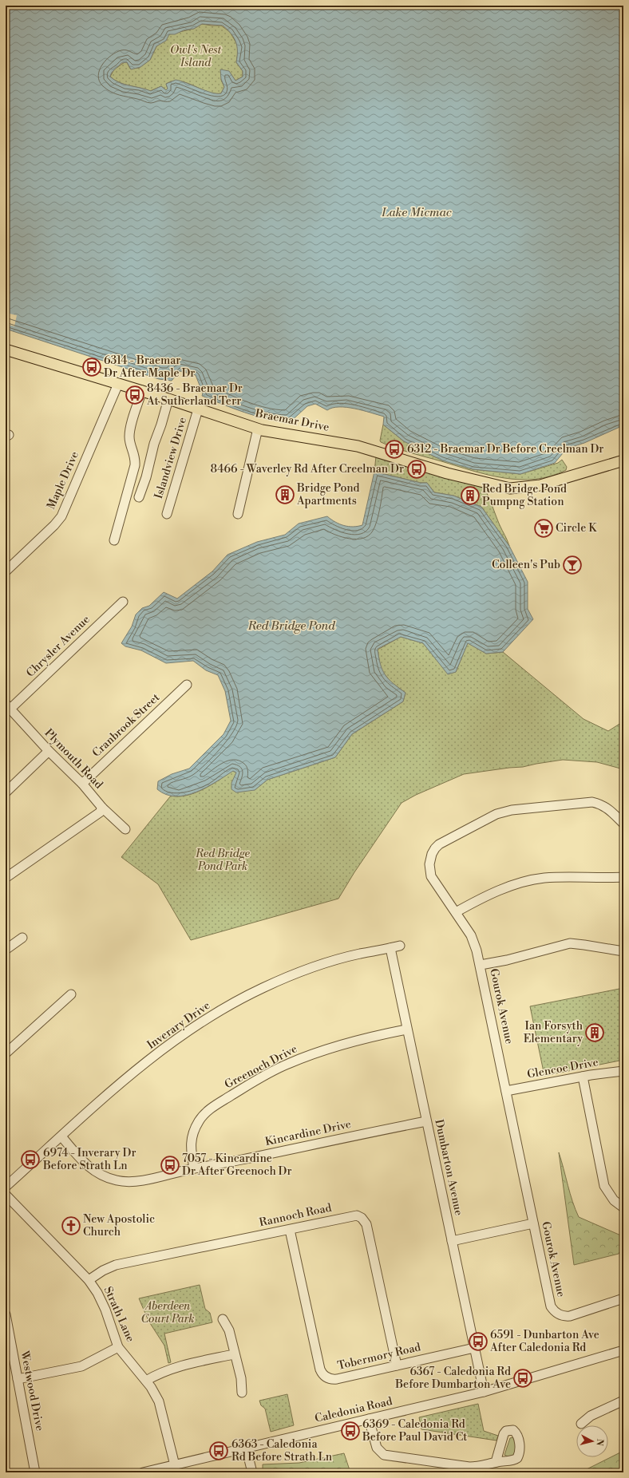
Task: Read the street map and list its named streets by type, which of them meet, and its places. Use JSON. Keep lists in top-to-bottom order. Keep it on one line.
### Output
{"streets":{"main road":["Braemar Drive"],"street":["Islandview Drive","Maple Drive","Chrysler Avenue","Cranbrook Street","Plymouth Road","Gourok Avenue","Inverary Drive","Greenoch Drive","Glencoe Drive","Kincardine Drive","Dumbarton Avenue","Rannoch Road","Strath Lane","Tobermory Road","Westwood Drive","Caledonia Road"]},"crossings":[["Braemar Drive","Islandview Drive"],["Braemar Drive","Maple Drive"],["Chrysler Avenue","Plymouth Road"],["Cranbrook Street","Plymouth Road"],["Gourok Avenue","Glencoe Drive"],["Inverary Drive","Kincardine Drive"],["Inverary Drive","Dumbarton Avenue"],["Greenoch Drive","Kincardine Drive"],["Greenoch Drive","Dumbarton Avenue"],["Kincardine Drive","Dumbarton Avenue"],["Dumbarton Avenue","Tobermory Road"],["Dumbarton Avenue","Caledonia Road"],["Rannoch Road","Strath Lane"],["Rannoch Road","Tobermory Road"],["Strath Lane","Caledonia Road"]],"water":["Lake Micmac","Red Bridge Pond"],"parks":["Owl's Nest Island","Red Bridge Pond Park","Aberdeen Court Park"],"places":{"bus stop":["6314 - Braemar Dr After Maple Dr","8436 - Braemar Dr At Sutherland Terr","6312 - Braemar Dr Before Creelman Dr","8466 - Waverley Rd After Creelman Dr","6974 - Inverary Dr Before Strath Ln","7057 - Kincardine Dr After Greenoch Dr","6591 - Dunbarton Ave After Caledonia Rd","6367 - Caledonia Rd Before Dumbarton Ave","6369 - Caledonia Rd Before Paul David Ct","6363 - Caledonia Rd Before Strath Ln"],"building":["Bridge Pond Apartments","Red Bridge Pond Pumpng Station","Ian Forsyth Elementary"],"supermarket":["Circle K"],"bar":["Colleen's Pub"],"church":["New Apostolic Church"]},"north":"right"}
